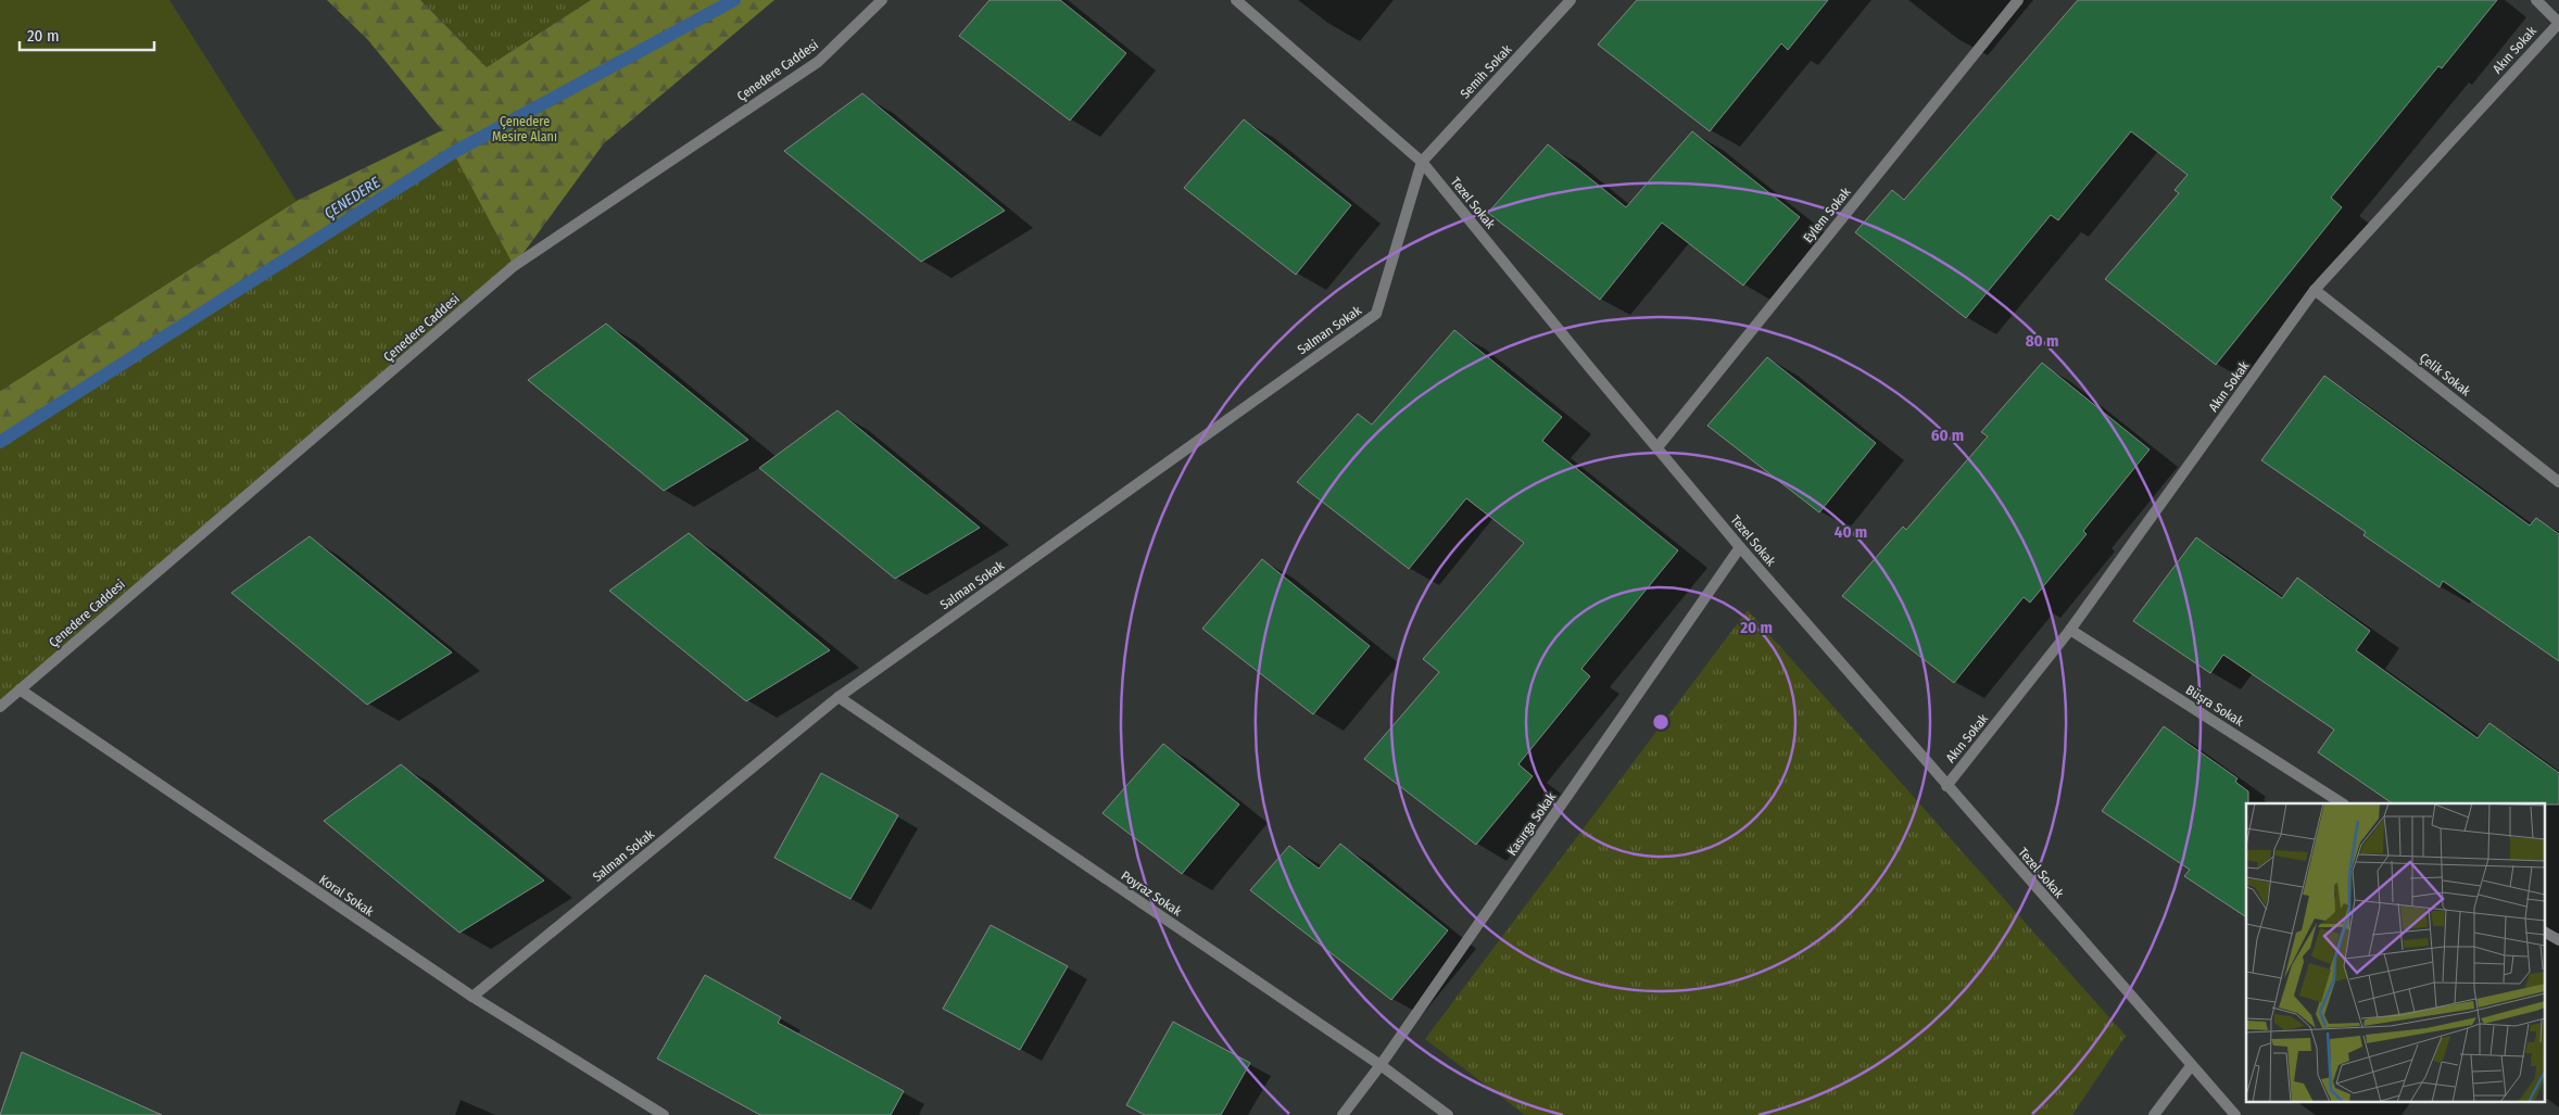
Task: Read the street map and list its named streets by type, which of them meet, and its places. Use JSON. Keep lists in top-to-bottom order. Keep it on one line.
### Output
{"streets":{"street":["Akın Sokak","Çenedere Caddesi","Semih Sokak","Tezel Sokak","Eylem Sokak","Salman Sokak","Çelik Sokak","Büşra Sokak","Kasırga Sokak","Poyraz Sokak","Koral Sokak"]},"crossings":[["Akın Sokak","Tezel Sokak"],["Akın Sokak","Çelik Sokak"],["Akın Sokak","Büşra Sokak"],["Çenedere Caddesi","Koral Sokak"],["Semih Sokak","Tezel Sokak"],["Semih Sokak","Salman Sokak"],["Tezel Sokak","Eylem Sokak"],["Tezel Sokak","Salman Sokak"],["Tezel Sokak","Kasırga Sokak"],["Salman Sokak","Poyraz Sokak"],["Salman Sokak","Koral Sokak"],["Kasırga Sokak","Poyraz Sokak"]],"water":["ÇENEDERE"],"parks":["Çenedere Mesire Alanı"],"scale_bar":"20 m","rings":["80 m","60 m","40 m","20 m"]}
